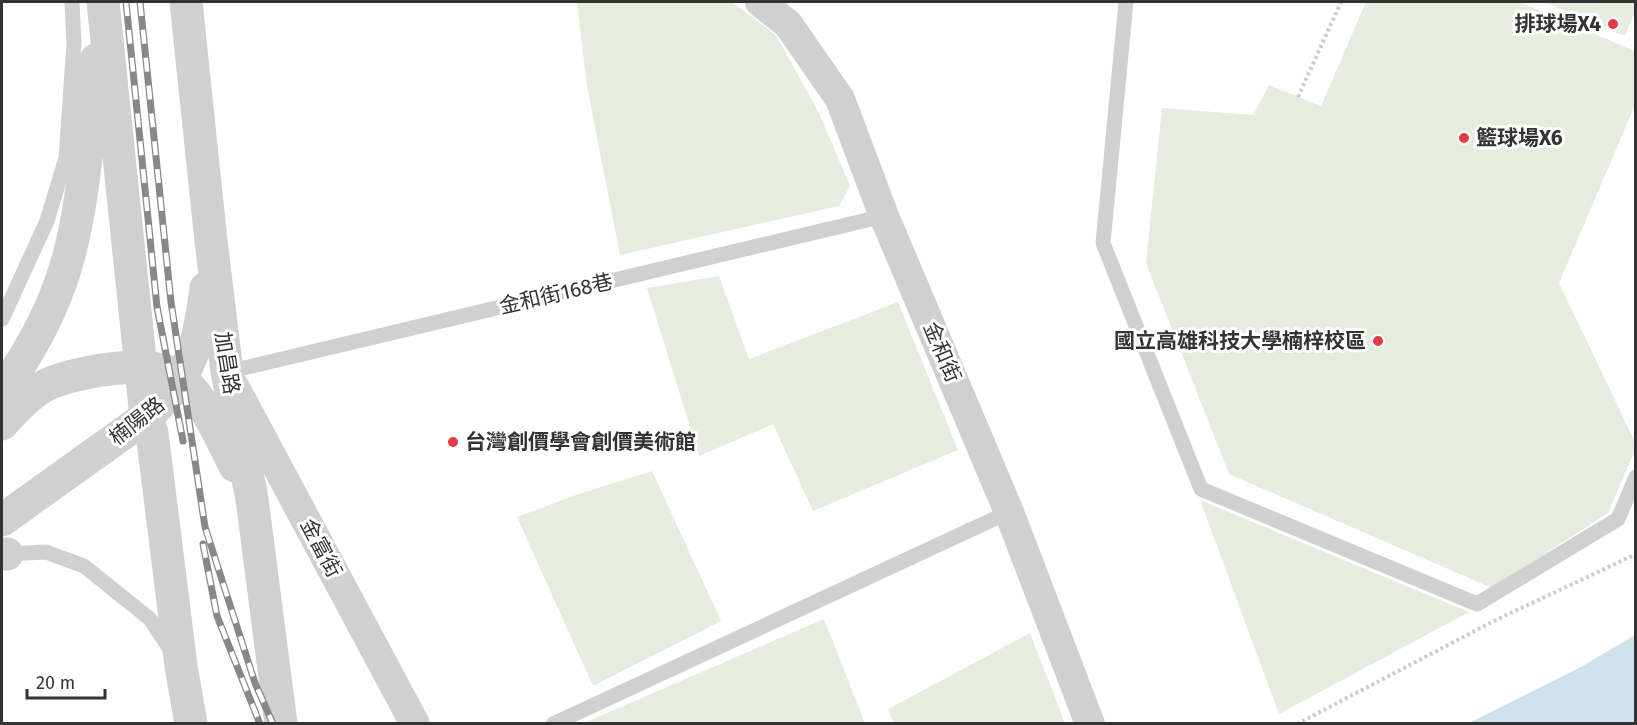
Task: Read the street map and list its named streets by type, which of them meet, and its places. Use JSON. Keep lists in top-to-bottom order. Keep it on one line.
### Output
{"streets":{"street":["金和街","加昌路","楠陽路","金富街"],"lane":["金和街168巷"]},"crossings":[["金和街168巷","金和街"],["金和街168巷","加昌路"],["金和街168巷","金富街"],["加昌路","楠陽路"],["加昌路","金富街"]],"places":["排球場X4","籃球場X6","國立高雄科技大學楠梓校區","台灣創價學會創價美術館"],"scale_bar":"20 m"}
